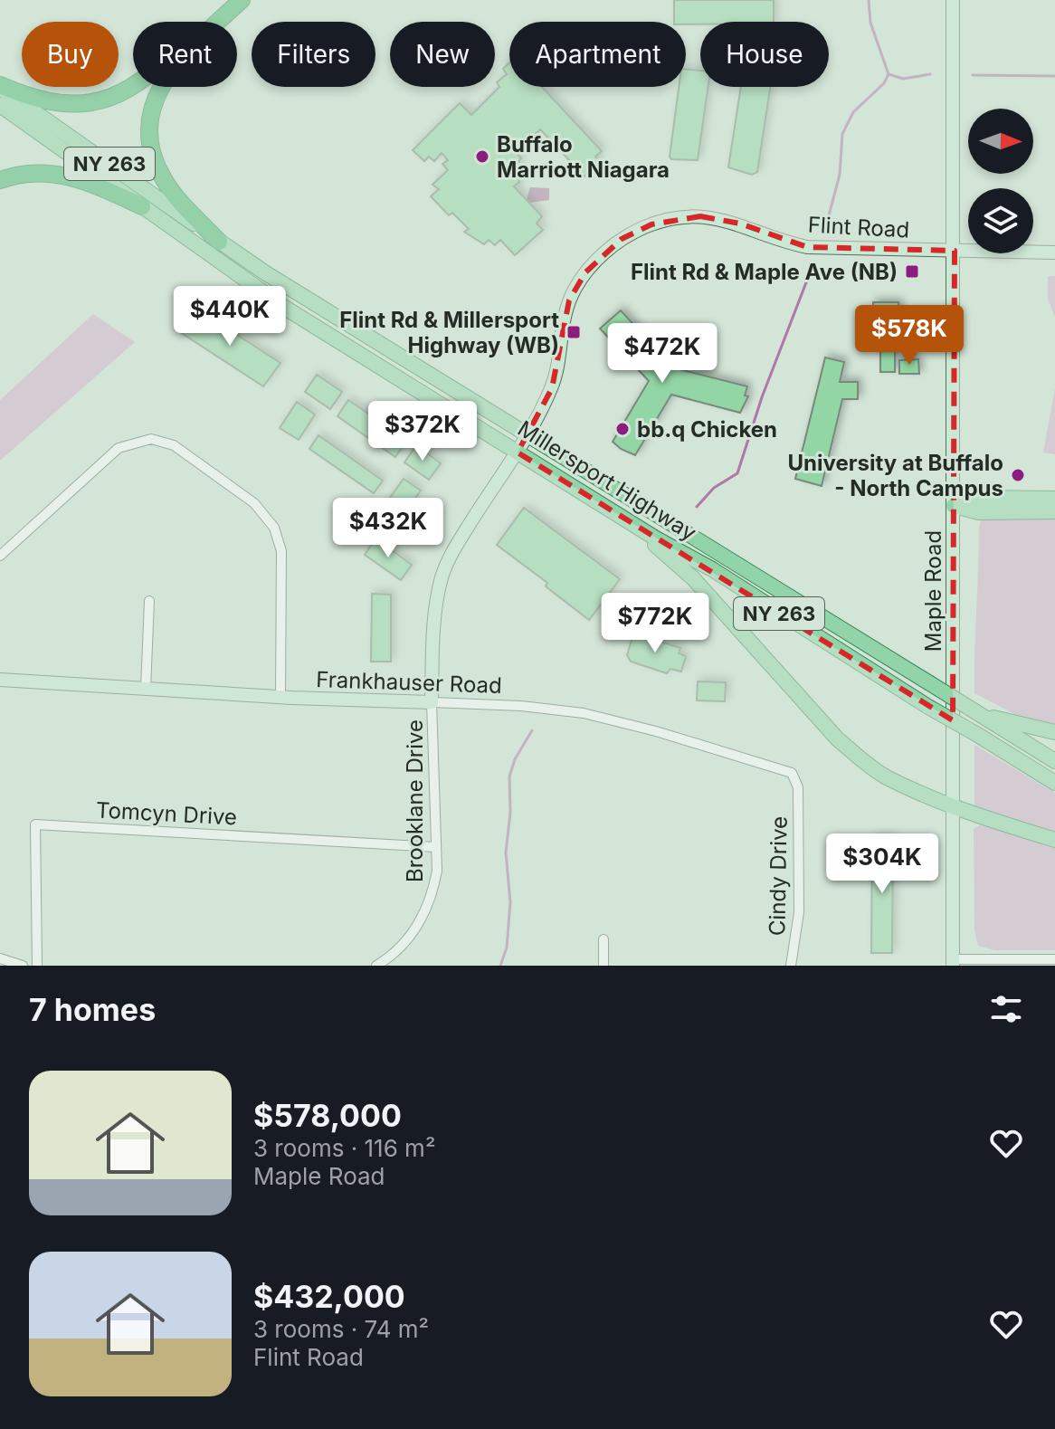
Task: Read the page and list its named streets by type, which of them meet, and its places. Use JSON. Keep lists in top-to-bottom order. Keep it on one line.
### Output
{"streets":{"main road":["NY 263","Millersport Highway"],"street":["Flint Road","Maple Road","Frankhauser Road","Brooklane Drive","Tomcyn Drive","Cindy Drive"]},"crossings":[["Flint Road","Millersport Highway"],["Flint Road","Maple Road"],["Flint Road","Frankhauser Road"],["Flint Road","Brooklane Drive"],["Frankhauser Road","Brooklane Drive"],["Frankhauser Road","Cindy Drive"],["Brooklane Drive","Tomcyn Drive"]],"places":{"other":["Buffalo Marriott Niagara","bb.q Chicken","University at Buffalo - North Campus"],"transit":["Flint Rd & Maple Ave (NB)","Flint Rd & Millersport Highway (WB)"]},"north":"right","page":{"chip":["Buy","Rent","Filters","New","Apartment","House"],"price":["$440K","$578K","$472K","$372K","$432K","$772K","$304K"],"heading":"7 homes","list":[{"name":"$578,000","note":"3 rooms · 116 m² · Maple Road"},{"name":"$432,000","note":"3 rooms · 74 m² · Flint Road"}]}}
